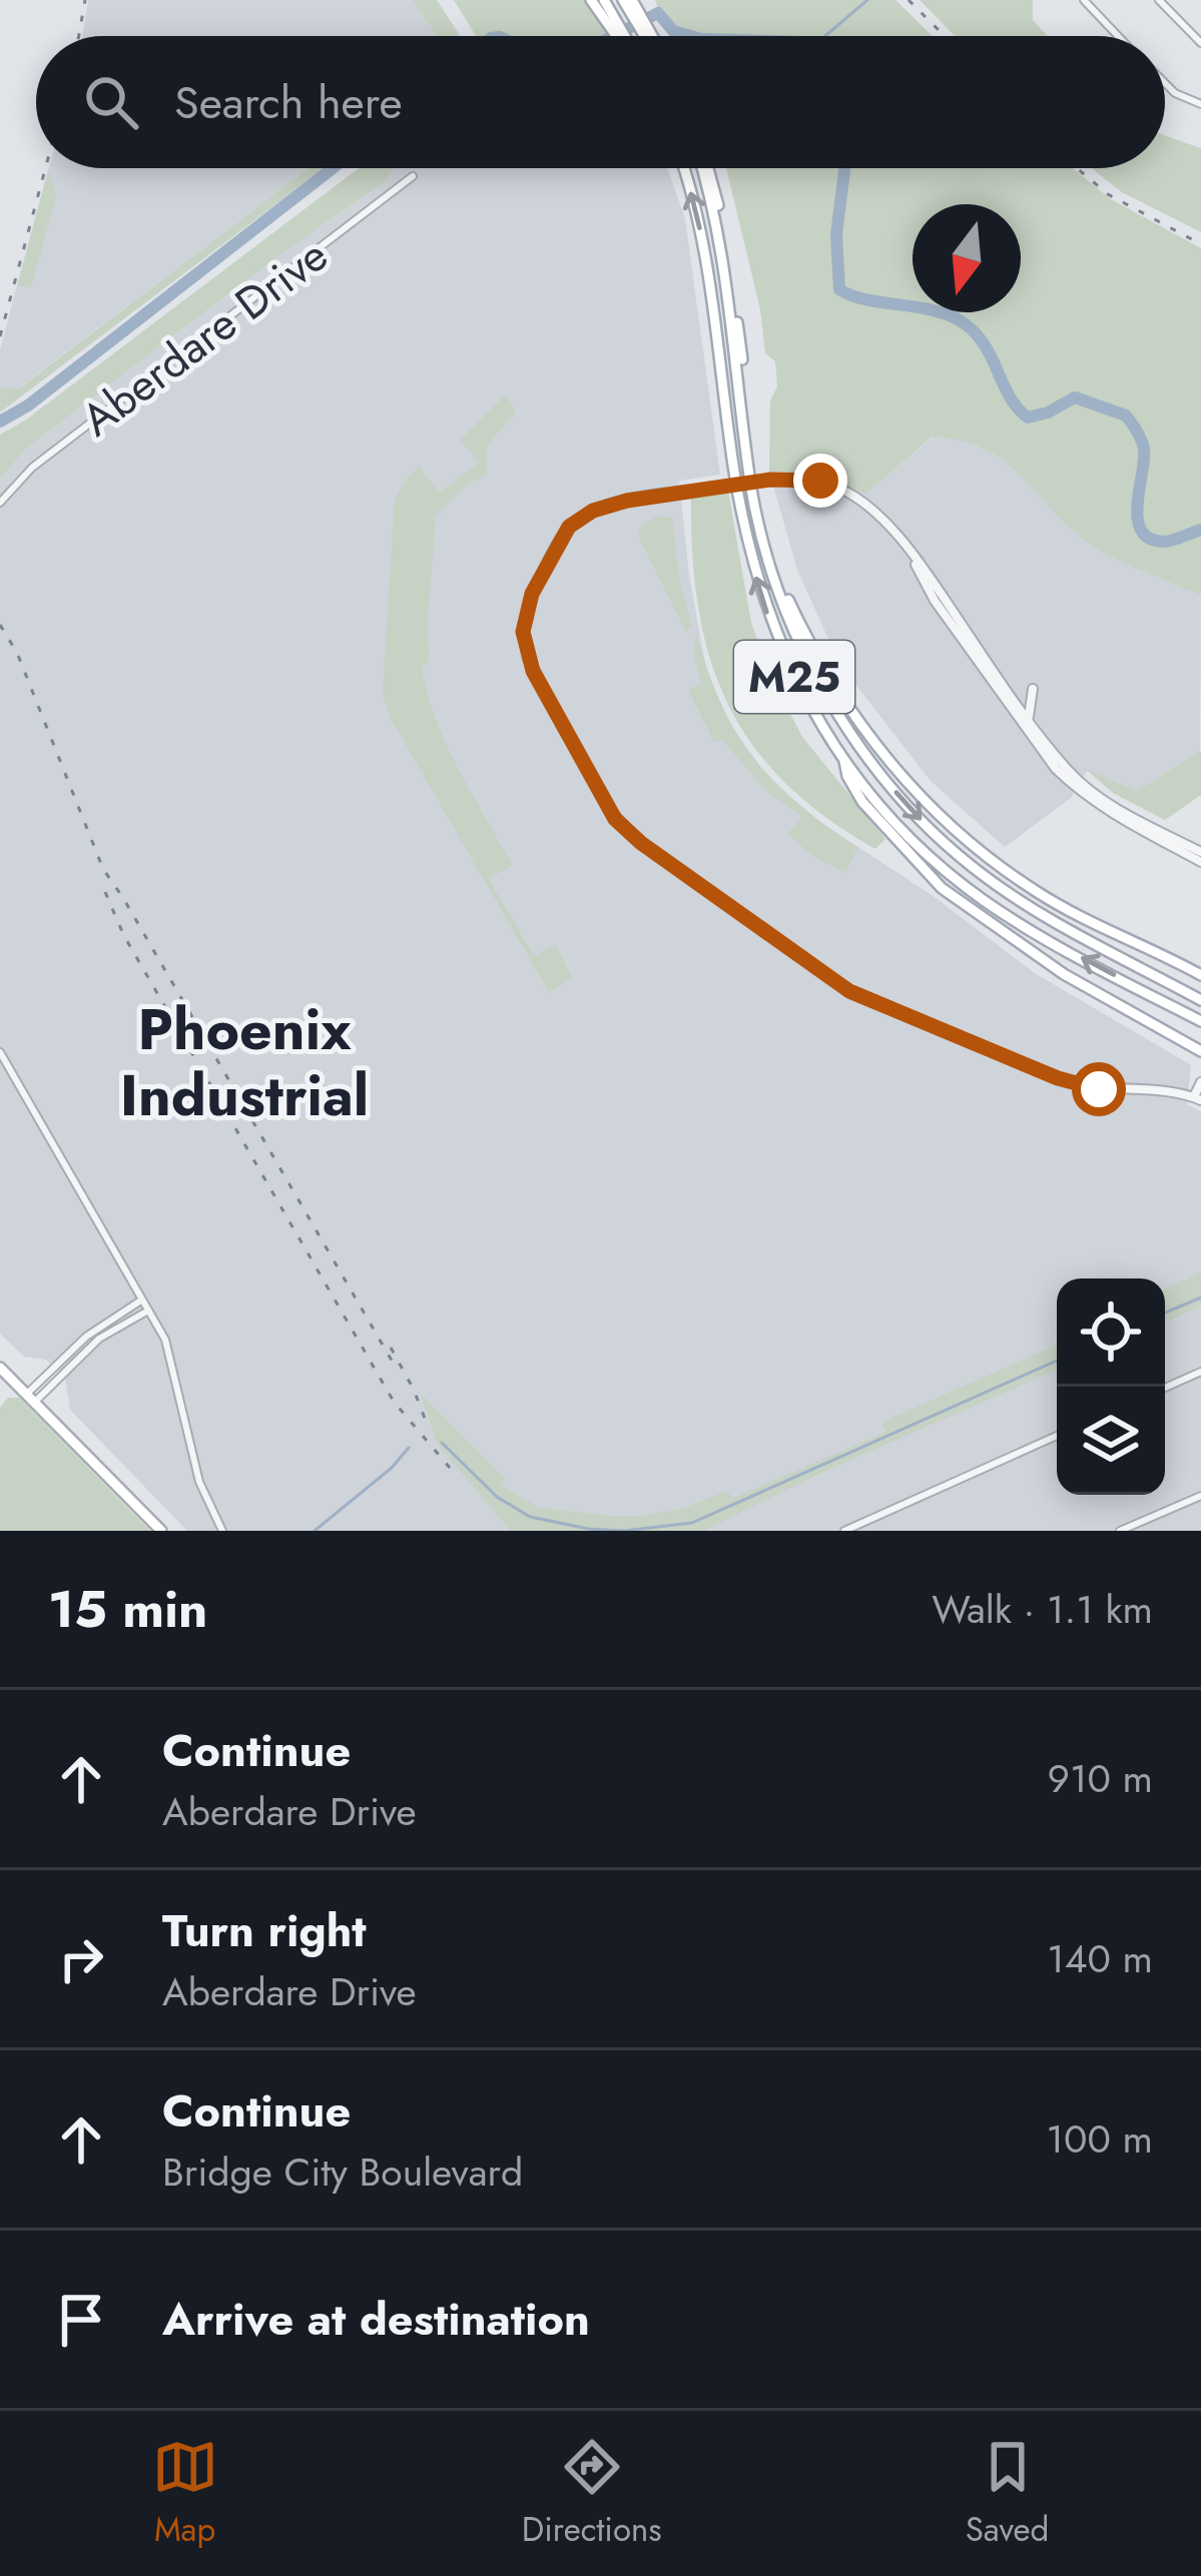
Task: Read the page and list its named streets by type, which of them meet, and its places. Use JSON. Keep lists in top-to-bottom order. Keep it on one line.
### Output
{"streets":{"main road":["M25"],"street":["Aberdare Drive"]},"districts":["Phoenix Industrial"],"north":"bottom","page":{"search":"Search here","heading":["15 min","Walk · 1.1 km"],"list":[["Continue","Aberdare Drive","910 m"],["Turn right","Aberdare Drive","140 m"],["Continue","Bridge City Boulevard","100 m"],"Arrive at destination"],"nav":["Map","Directions","Saved"]}}
